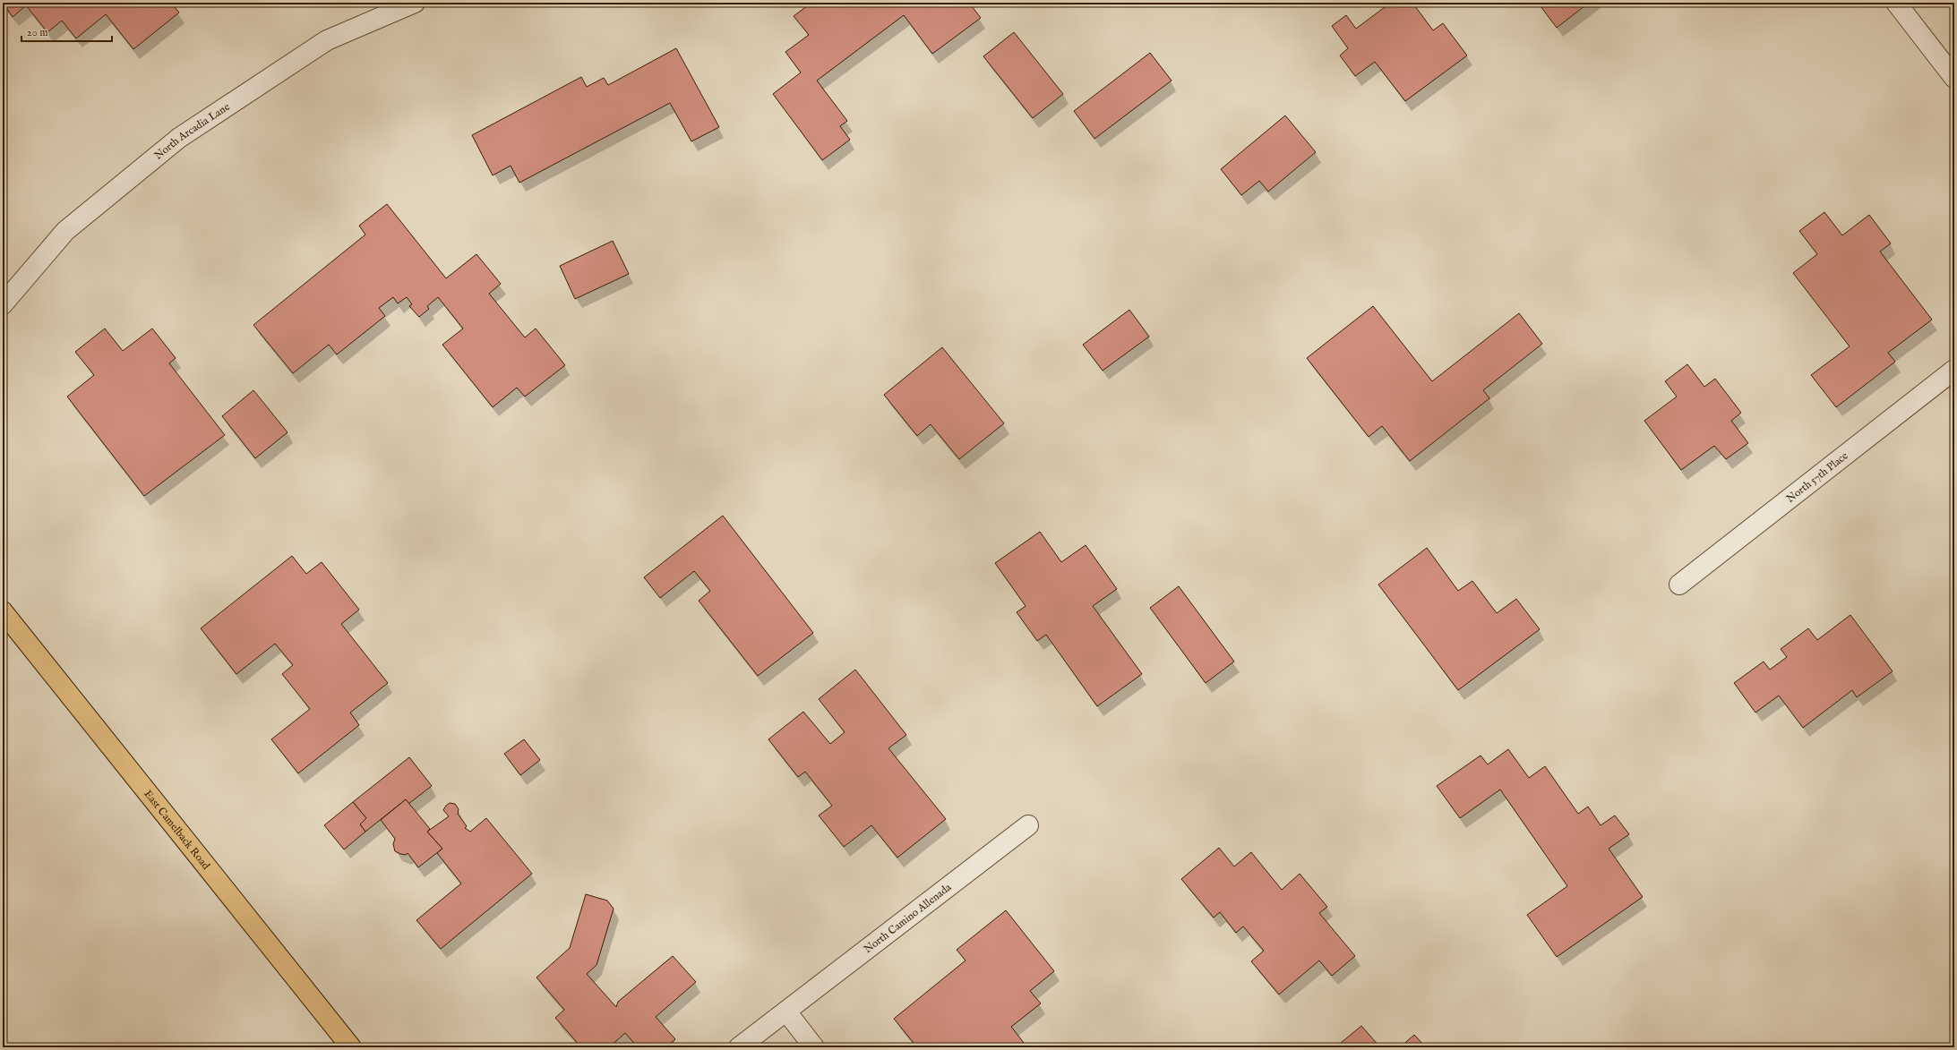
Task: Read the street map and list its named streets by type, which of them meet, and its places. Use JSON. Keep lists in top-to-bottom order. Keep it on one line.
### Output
{"streets":{"main road":["East Camelback Road"],"street":["North Arcadia Lane","North 57th Place","North Camino Allenada"]},"scale_bar":"20 m"}
